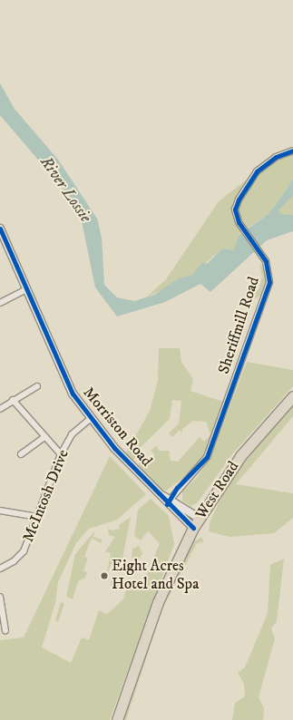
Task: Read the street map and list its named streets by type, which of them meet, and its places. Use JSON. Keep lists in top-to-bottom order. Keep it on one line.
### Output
{"streets":{"highway":["West Road"],"street":["Sheriffmill Road","Morriston Road","McIntosh Drive"]},"crossings":[["Sheriffmill Road","Morriston Road"],["Morriston Road","West Road"],["Morriston Road","McIntosh Drive"]],"water":["River Lossie"],"places":["Eight Acres Hotel and Spa"]}
